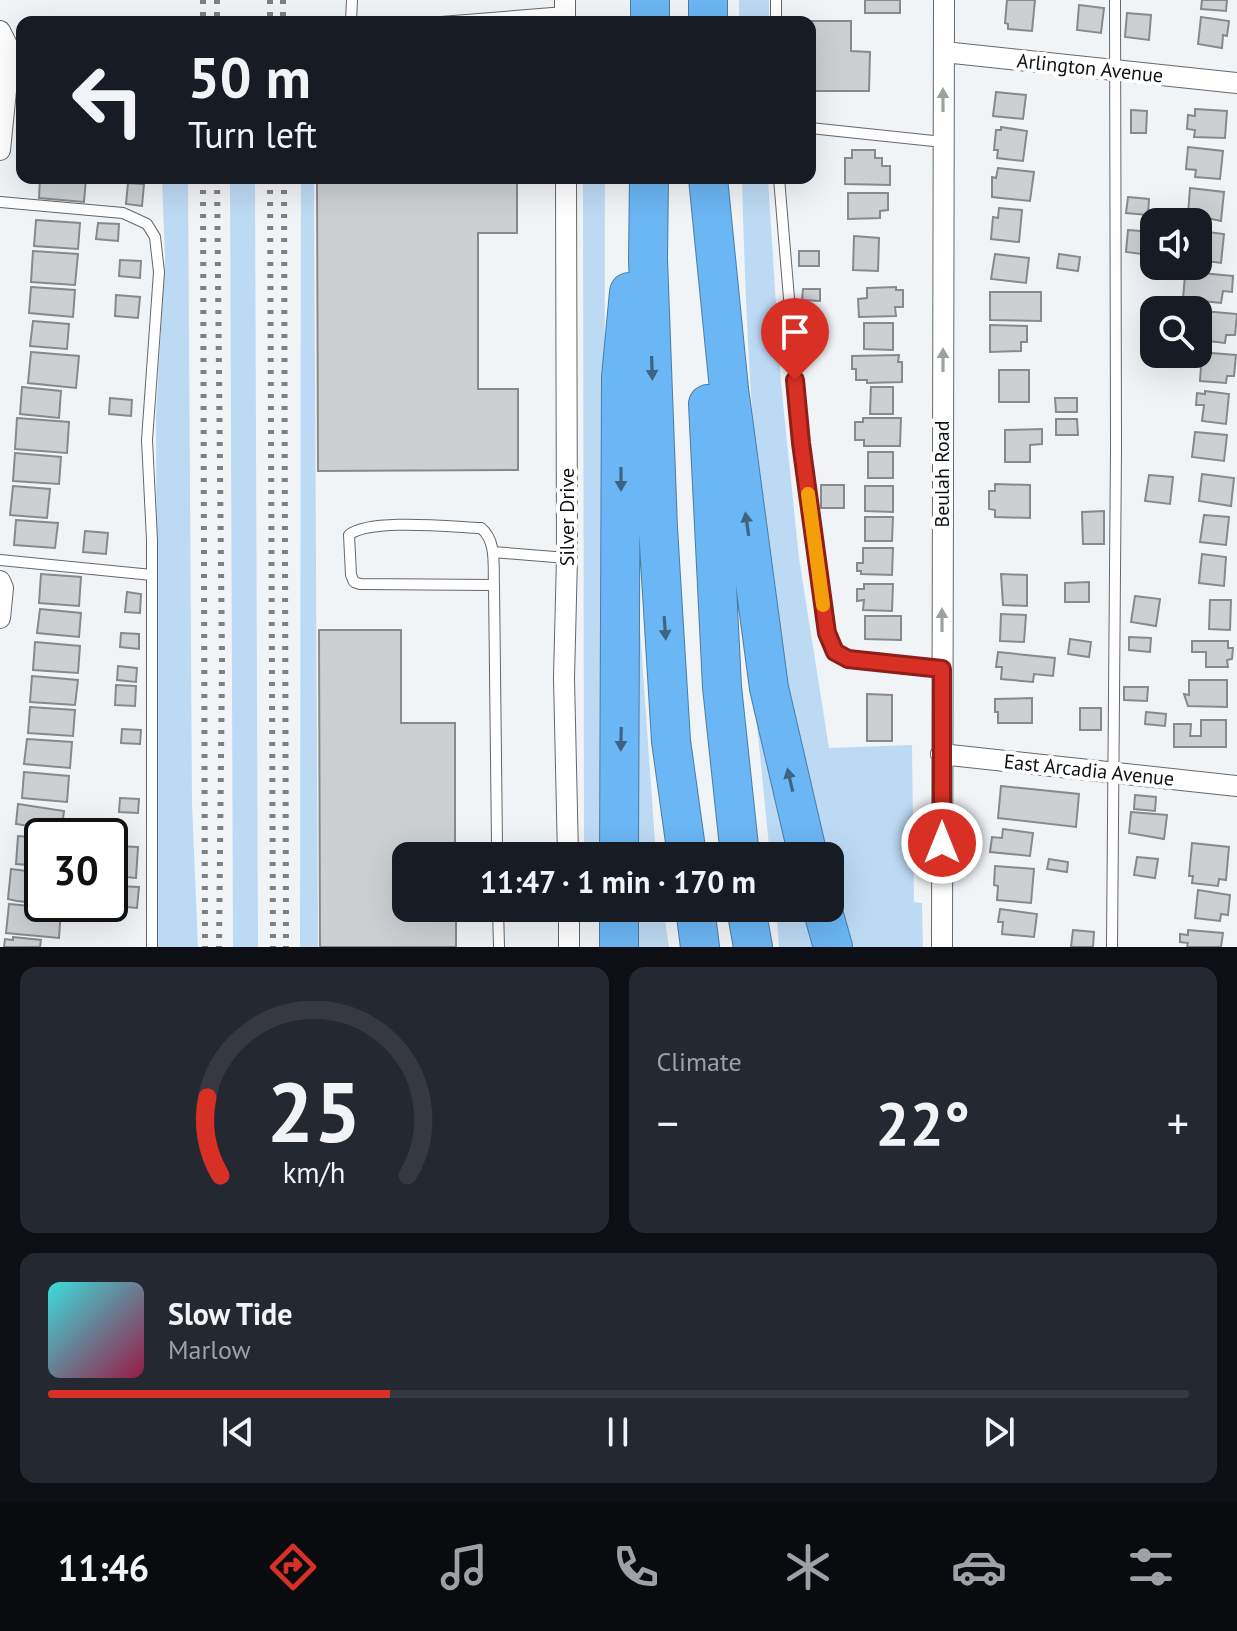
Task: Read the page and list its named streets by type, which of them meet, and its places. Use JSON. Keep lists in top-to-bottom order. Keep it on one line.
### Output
{"streets":{"street":["Arlington Avenue","Beulah Road","Silver Drive","East Arcadia Avenue"]},"crossings":[["Arlington Avenue","Beulah Road"],["Beulah Road","East Arcadia Avenue"]],"one_way":["Beulah Road"],"page":{"turn":["50 m","Turn left"],"limit":"30","trip":"11:47 · 1 min · 170 m","tile":"Climate","heat":["−","22°","+"],"song":["Slow Tide","Marlow"],"tabs":"11:46","gauge":["25","km/h"]}}
